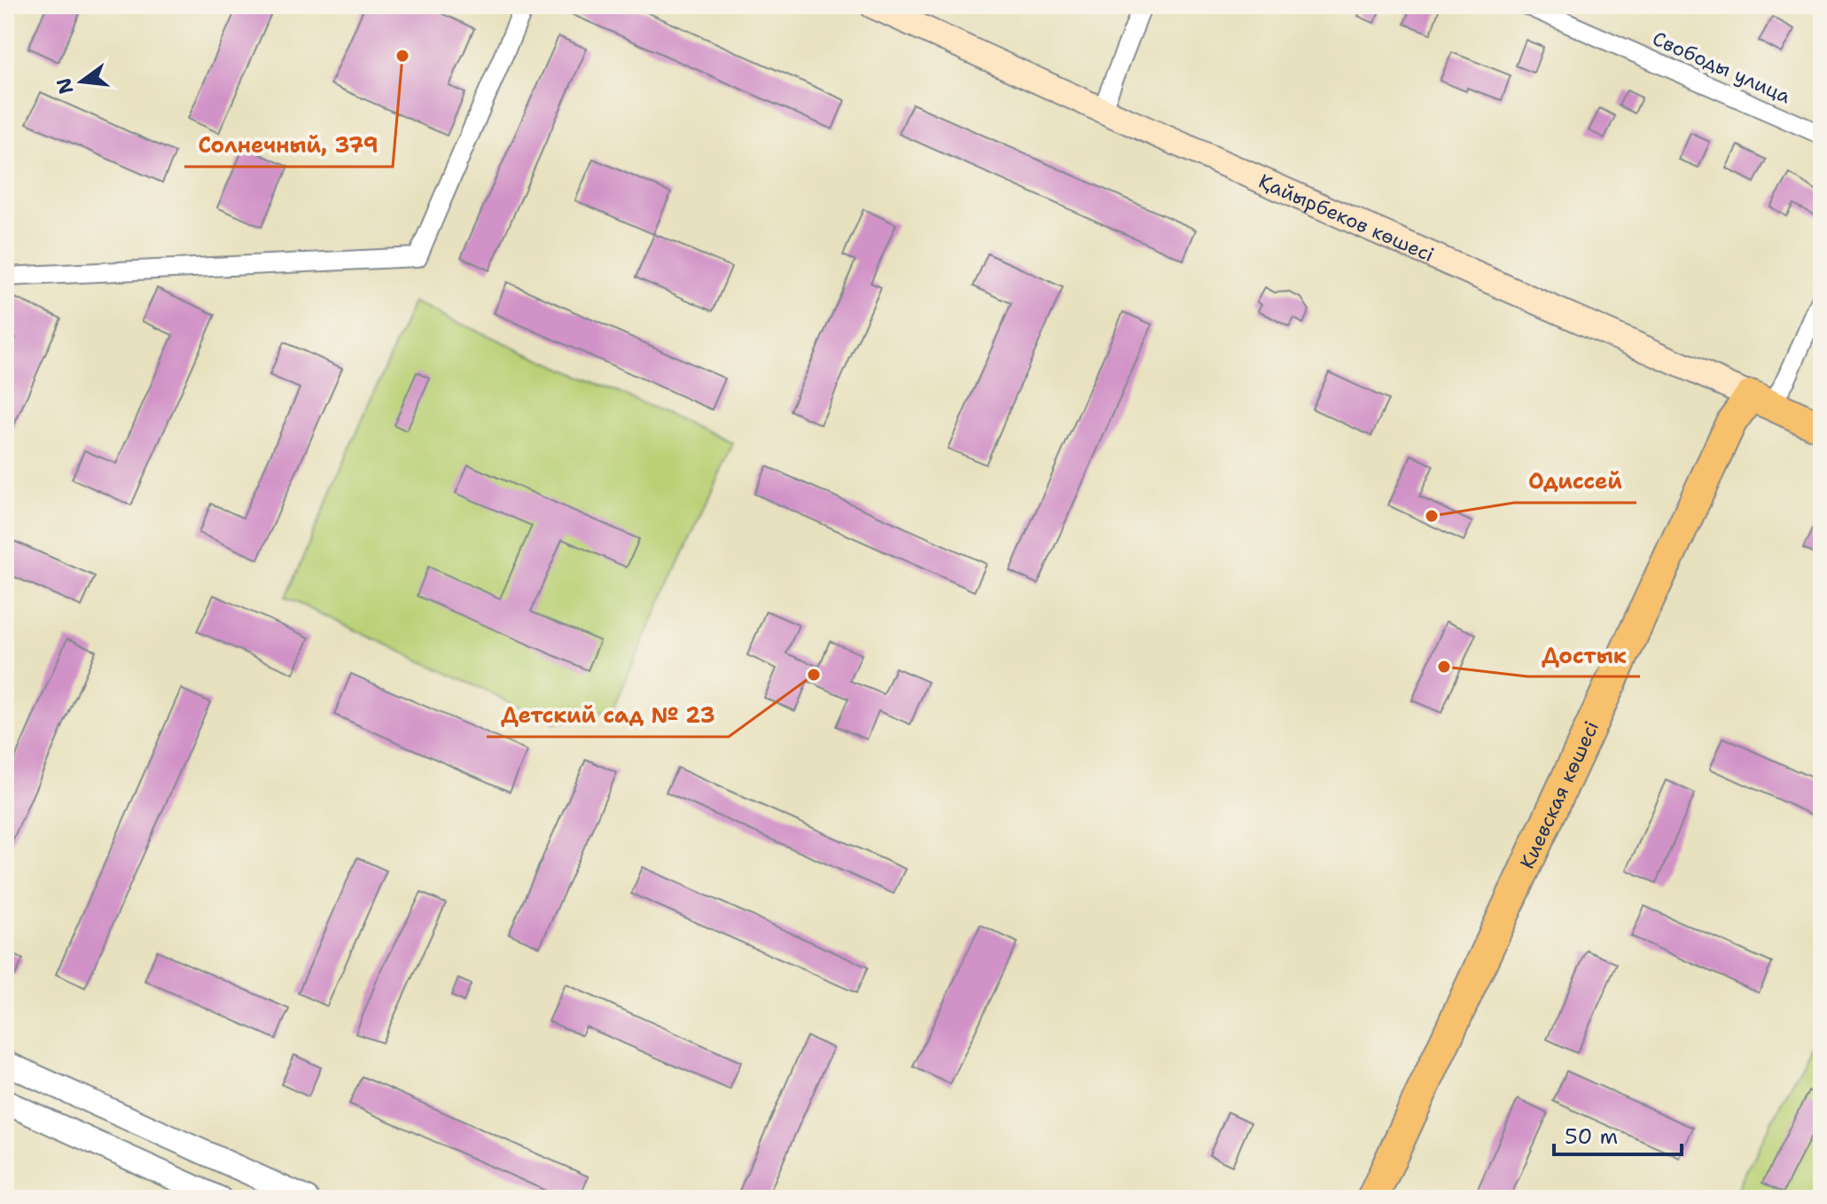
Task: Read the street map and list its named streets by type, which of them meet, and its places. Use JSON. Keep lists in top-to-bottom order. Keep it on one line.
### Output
{"streets":{"highway":["Қайырбеков көшесі","Киевская көшесі"],"street":["Свободы улица"]},"crossings":[["Қайырбеков көшесі","Киевская көшесі"]],"places":["Солнечный, 379","Одиссей","Достык","Детский сад № 23"],"scale_bar":"50 m","north":"left"}
